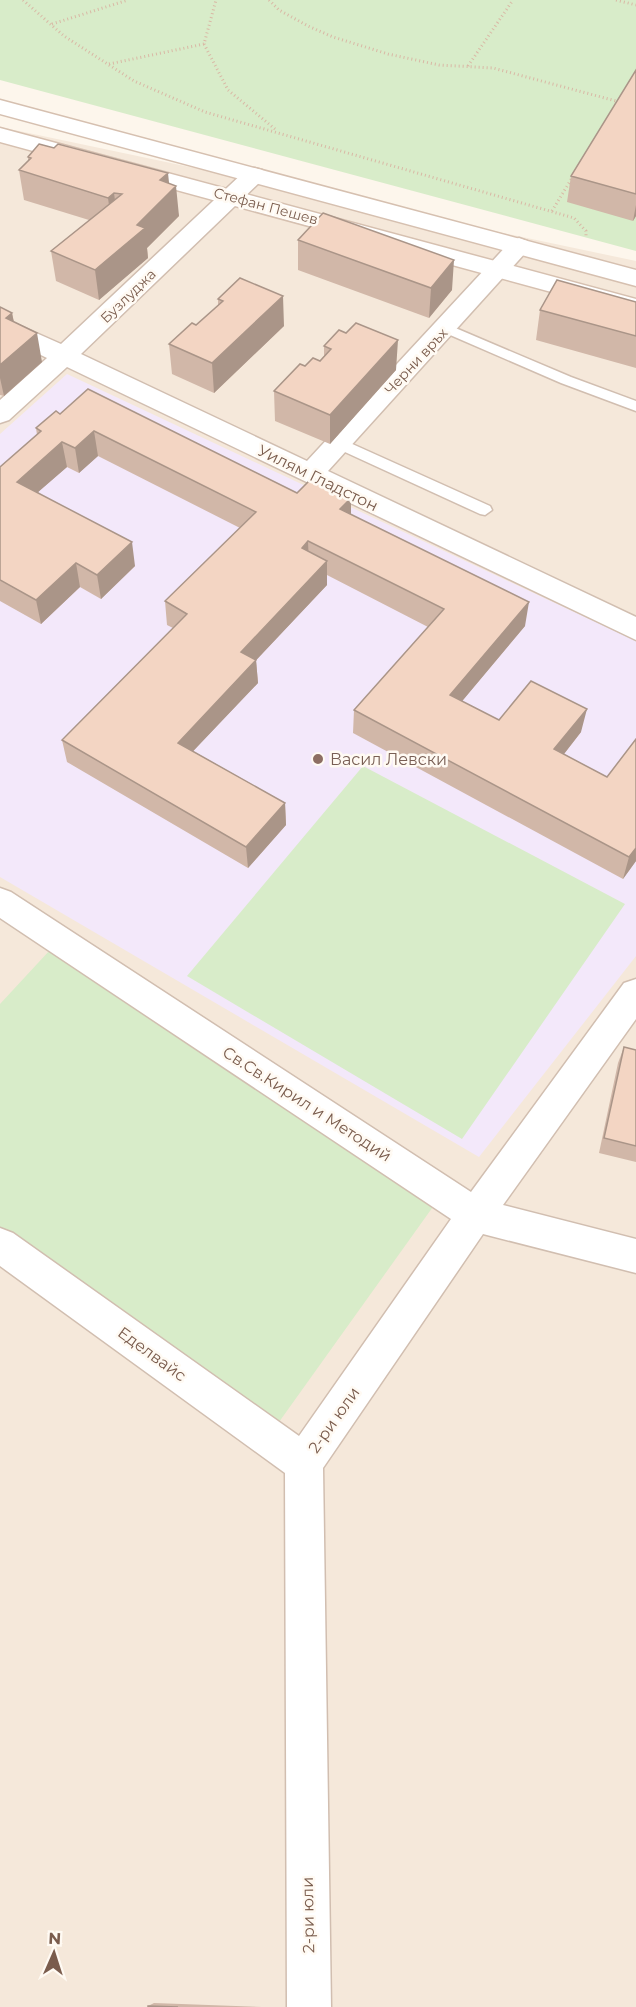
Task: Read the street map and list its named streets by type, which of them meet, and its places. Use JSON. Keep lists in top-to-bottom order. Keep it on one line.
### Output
{"streets":{"street":["Стефан Пешев","Бузлуджа","Черни връх","Уилям Гладстон","Св.Св.Кирил и Методий","Еделвайс","2-ри юли"]},"crossings":[["Стефан Пешев","Бузлуджа"],["Стефан Пешев","Черни връх"],["Бузлуджа","Уилям Гладстон"],["Черни връх","Уилям Гладстон"],["Св.Св.Кирил и Методий","2-ри юли"],["Еделвайс","2-ри юли"]],"places":["Васил Левски"],"north":"top"}
